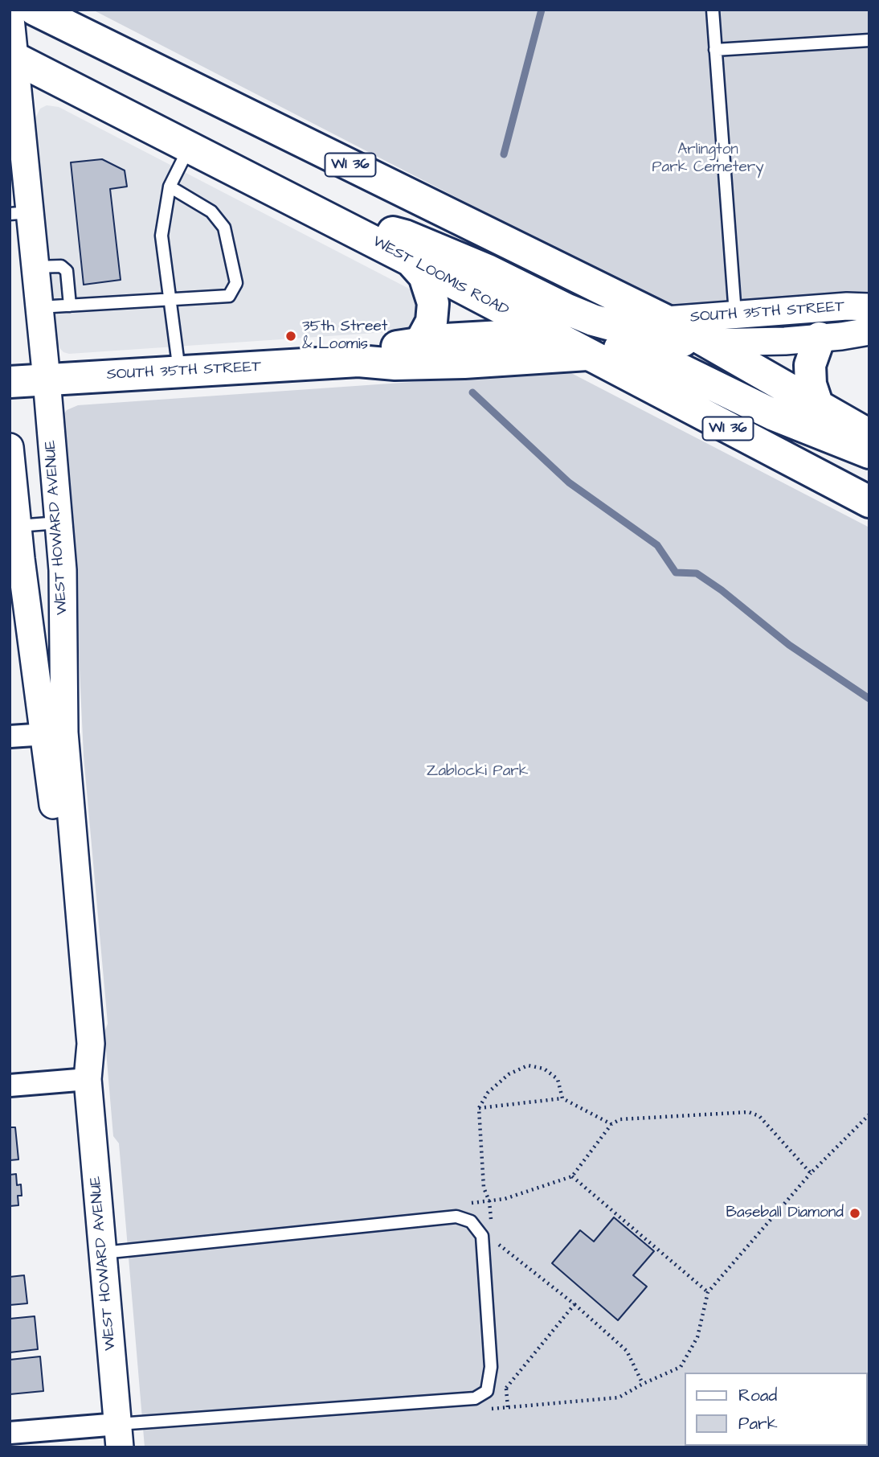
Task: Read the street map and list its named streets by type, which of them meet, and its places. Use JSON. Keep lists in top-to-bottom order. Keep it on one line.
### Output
{"streets":{"main road":["WI 36","WEST LOOMIS ROAD","SOUTH 35TH STREET"],"street":["WEST HOWARD AVENUE"]},"crossings":[["WI 36","SOUTH 35TH STREET"],["WEST LOOMIS ROAD","SOUTH 35TH STREET"],["WEST LOOMIS ROAD","WEST HOWARD AVENUE"],["SOUTH 35TH STREET","WEST HOWARD AVENUE"]],"parks":["Arlington Park Cemetery","Zablocki Park"],"places":["35th Street & Loomis","Baseball Diamond"],"legend":["Road","Park"]}
